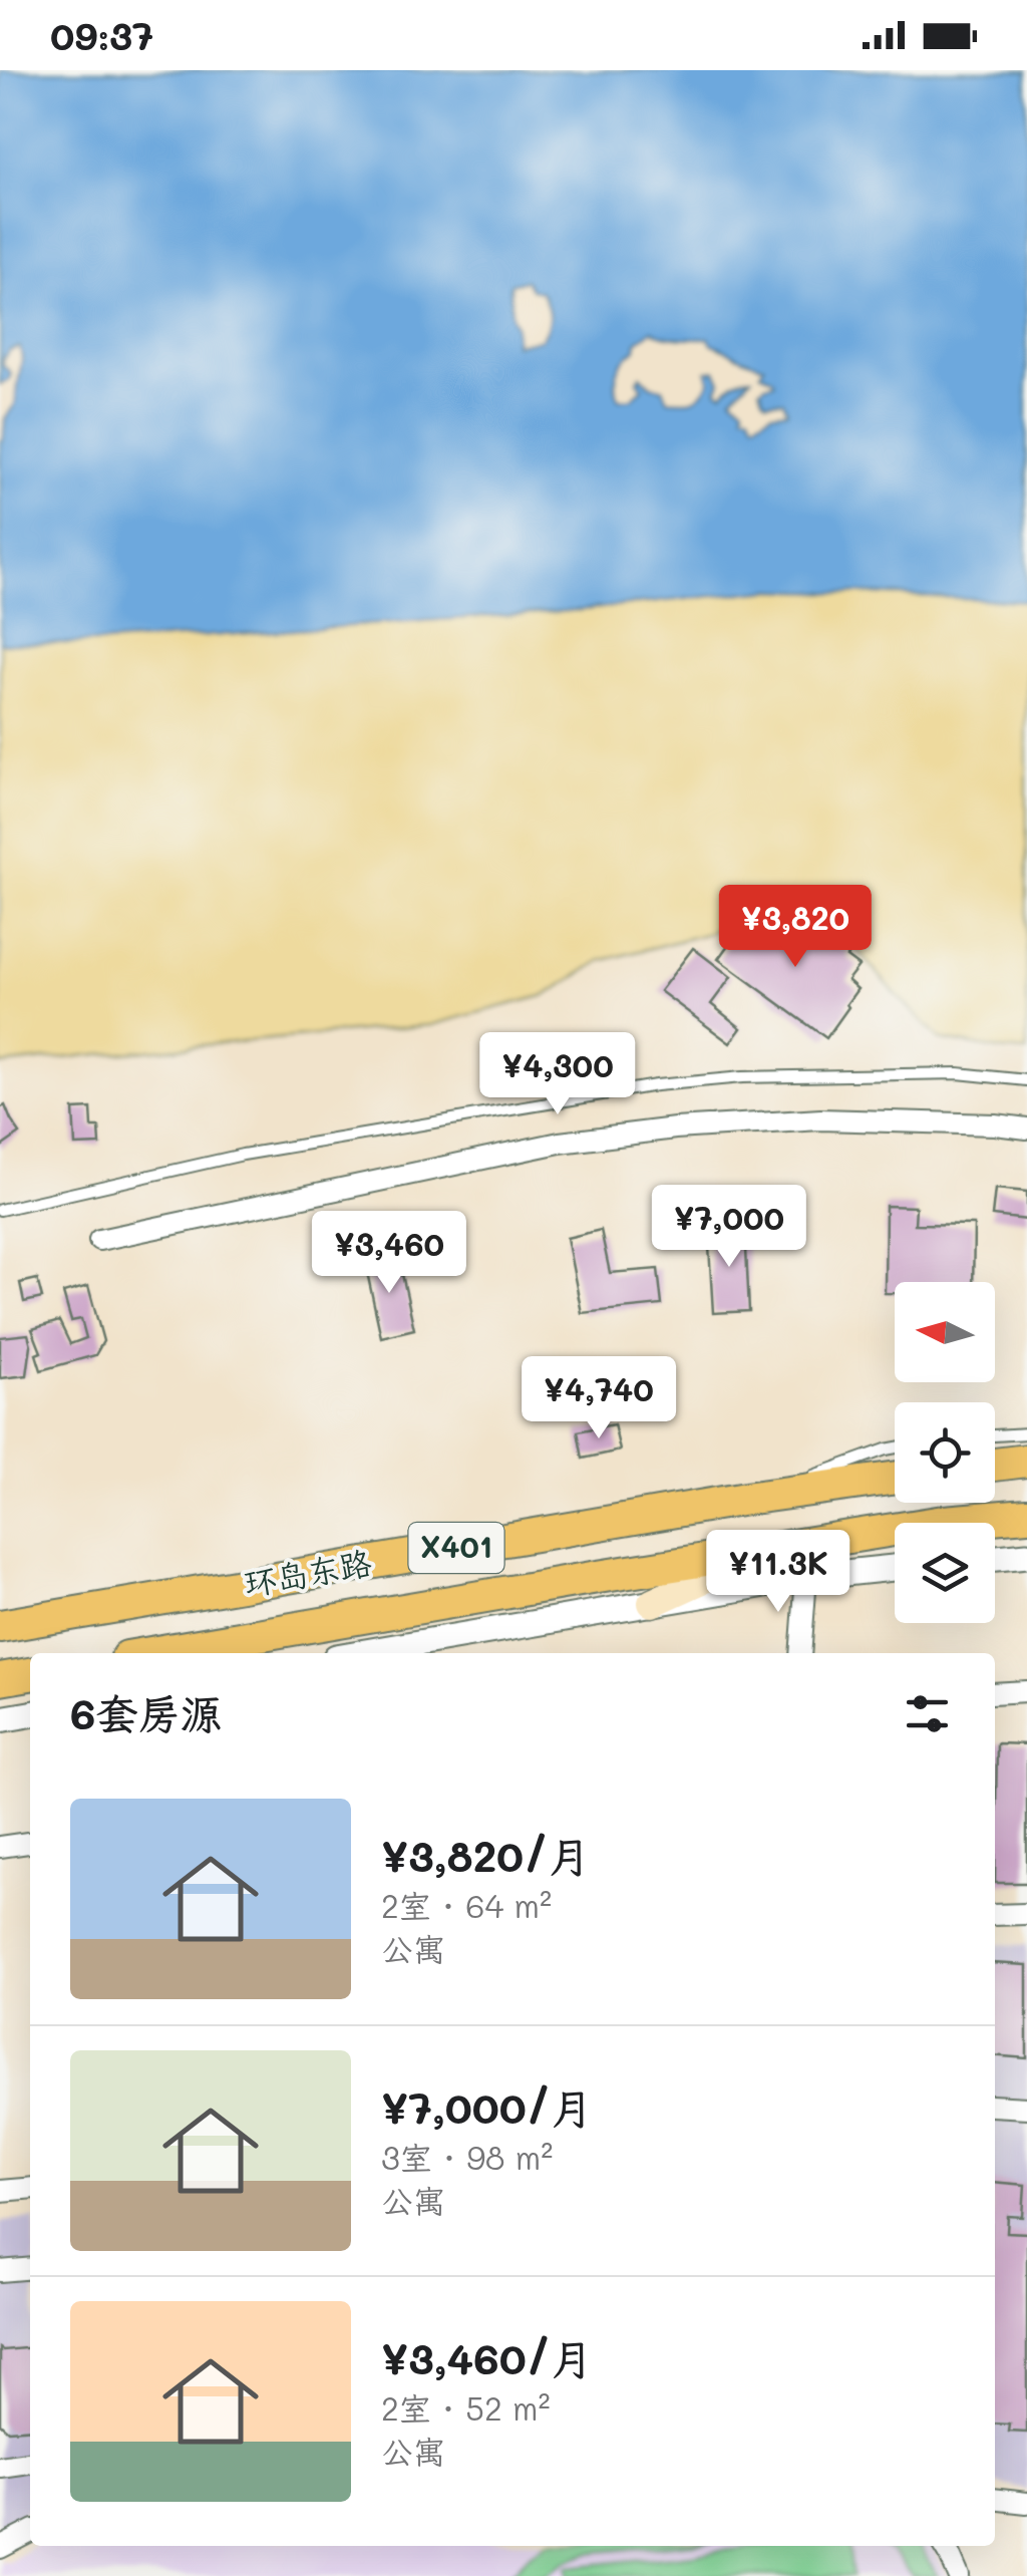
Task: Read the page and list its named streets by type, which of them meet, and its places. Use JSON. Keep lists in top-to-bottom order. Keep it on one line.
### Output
{"streets":{"main road":["X401","环岛东路"]},"north":"left","page":{"status":"09:37","price":["¥3,820","¥4,300","¥7,000","¥3,460","¥4,740","¥11.3K"],"heading":"6套房源","list":[{"name":"¥3,820/月","note":"2室 · 64 m² · 公寓"},{"name":"¥7,000/月","note":"3室 · 98 m² · 公寓"},{"name":"¥3,460/月","note":"2室 · 52 m² · 公寓"}]}}
